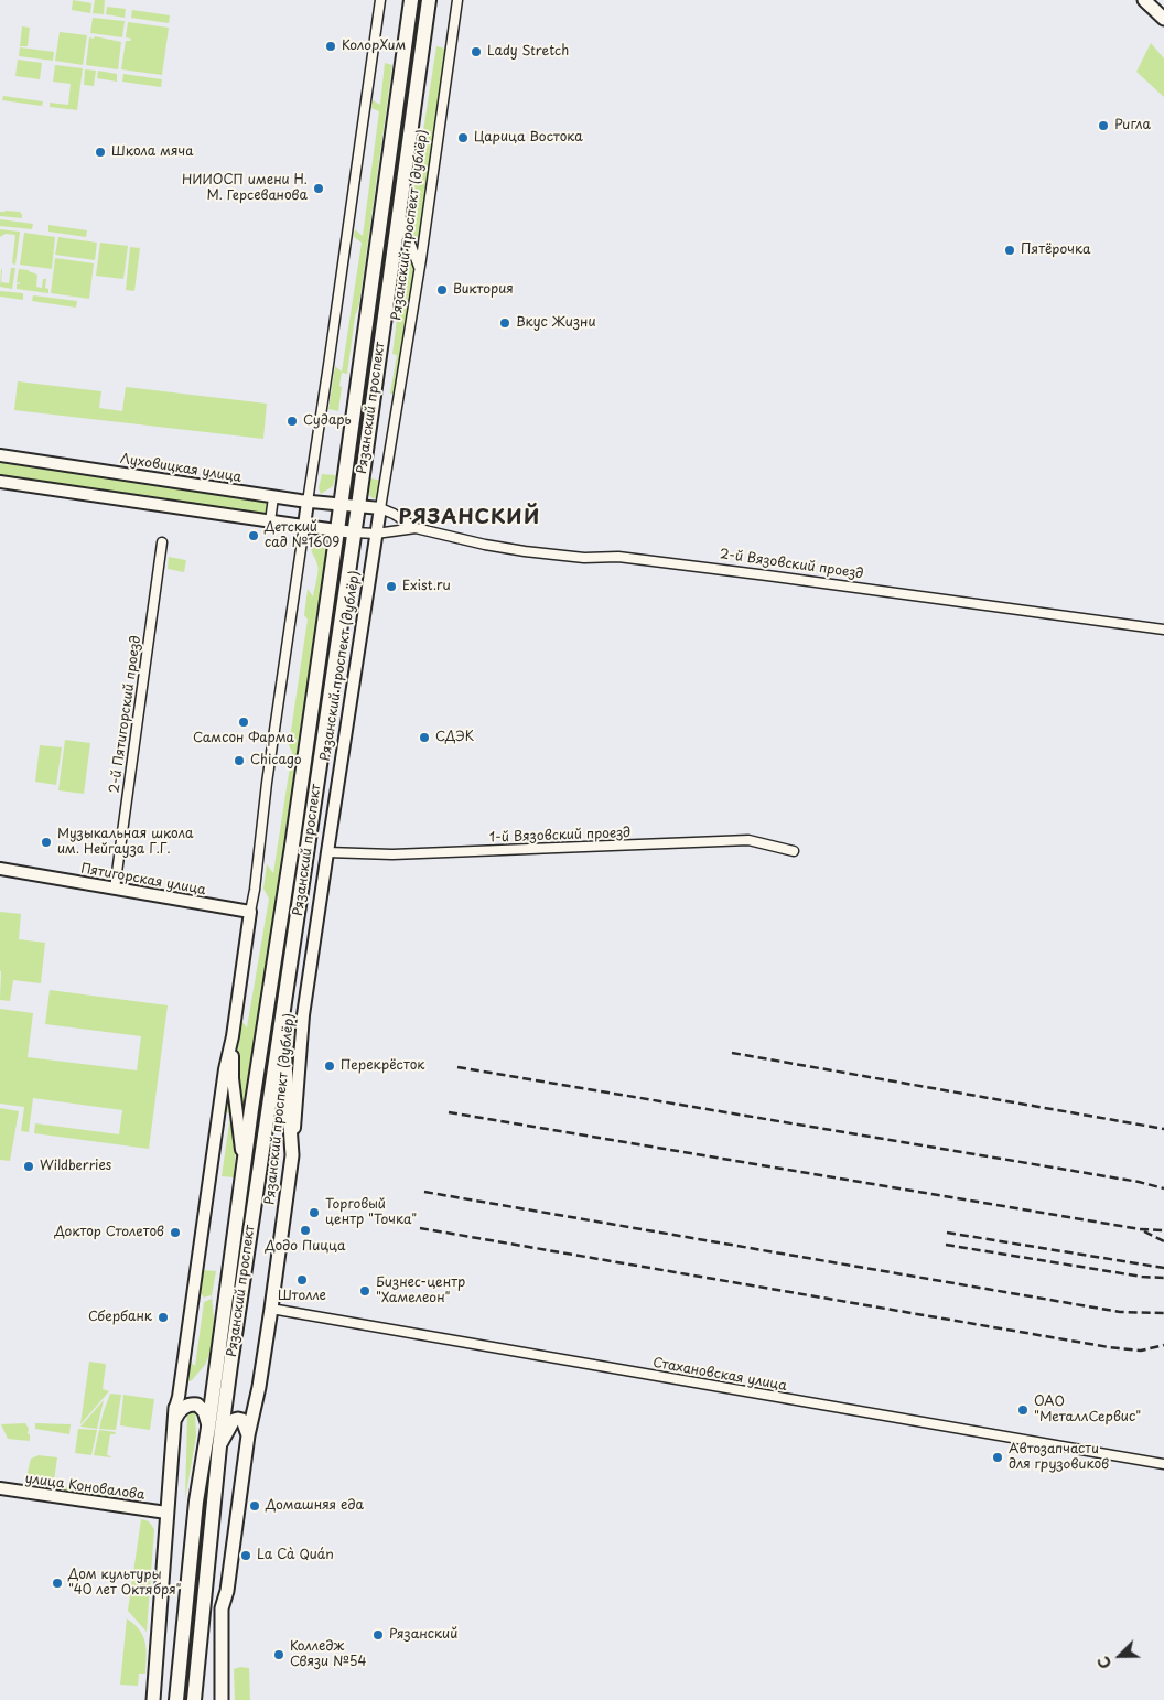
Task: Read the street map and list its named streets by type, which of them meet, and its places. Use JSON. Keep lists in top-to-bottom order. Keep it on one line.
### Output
{"streets":{"main road":["Рязанский проспект (дублёр)","Рязанский проспект"],"street":["Луховицкая улица","2-й Вязовский проезд","2-й Пятигорский проезд","1-й Вязовский проезд","Пятигорская улица","Стахановская улица","улица Коновалова"]},"crossings":[["Рязанский проспект (дублёр)","2-й Вязовский проезд"],["Рязанский проспект (дублёр)","1-й Вязовский проезд"],["Рязанский проспект (дублёр)","Стахановская улица"],["Рязанский проспект","Луховицкая улица"],["Рязанский проспект","2-й Вязовский проезд"],["Луховицкая улица","2-й Вязовский проезд"],["2-й Пятигорский проезд","Пятигорская улица"]],"districts":["РЯЗАНСКИЙ"],"places":["КолорХим","Lady Stretch","Ригла","Царица Востока","Школа мяча","НИИОСП имени Н. М. Герсеванова","Пятёрочка","Виктория","Вкус Жизни","Сударь","Детский сад №1609","Exist.ru","Самсон Фарма","СДЭК","Chicago","Музыкальная школа им. Нейгауза Г.Г.","Перекрёсток","Wildberries","Торговый центр \"Точка\"","Додо Пицца","Доктор Столетов","Штолле","Бизнес-центр \"Хамелеон\"","Сбербанк","ОАО \"МеталлСервис\"","Автозапчасти для грузовиков","Домашняя еда","La Cà Quán","Дом культуры \"40 лет Октября\"","Рязанский","Колледж Связи №54"],"north":"bottom left"}
